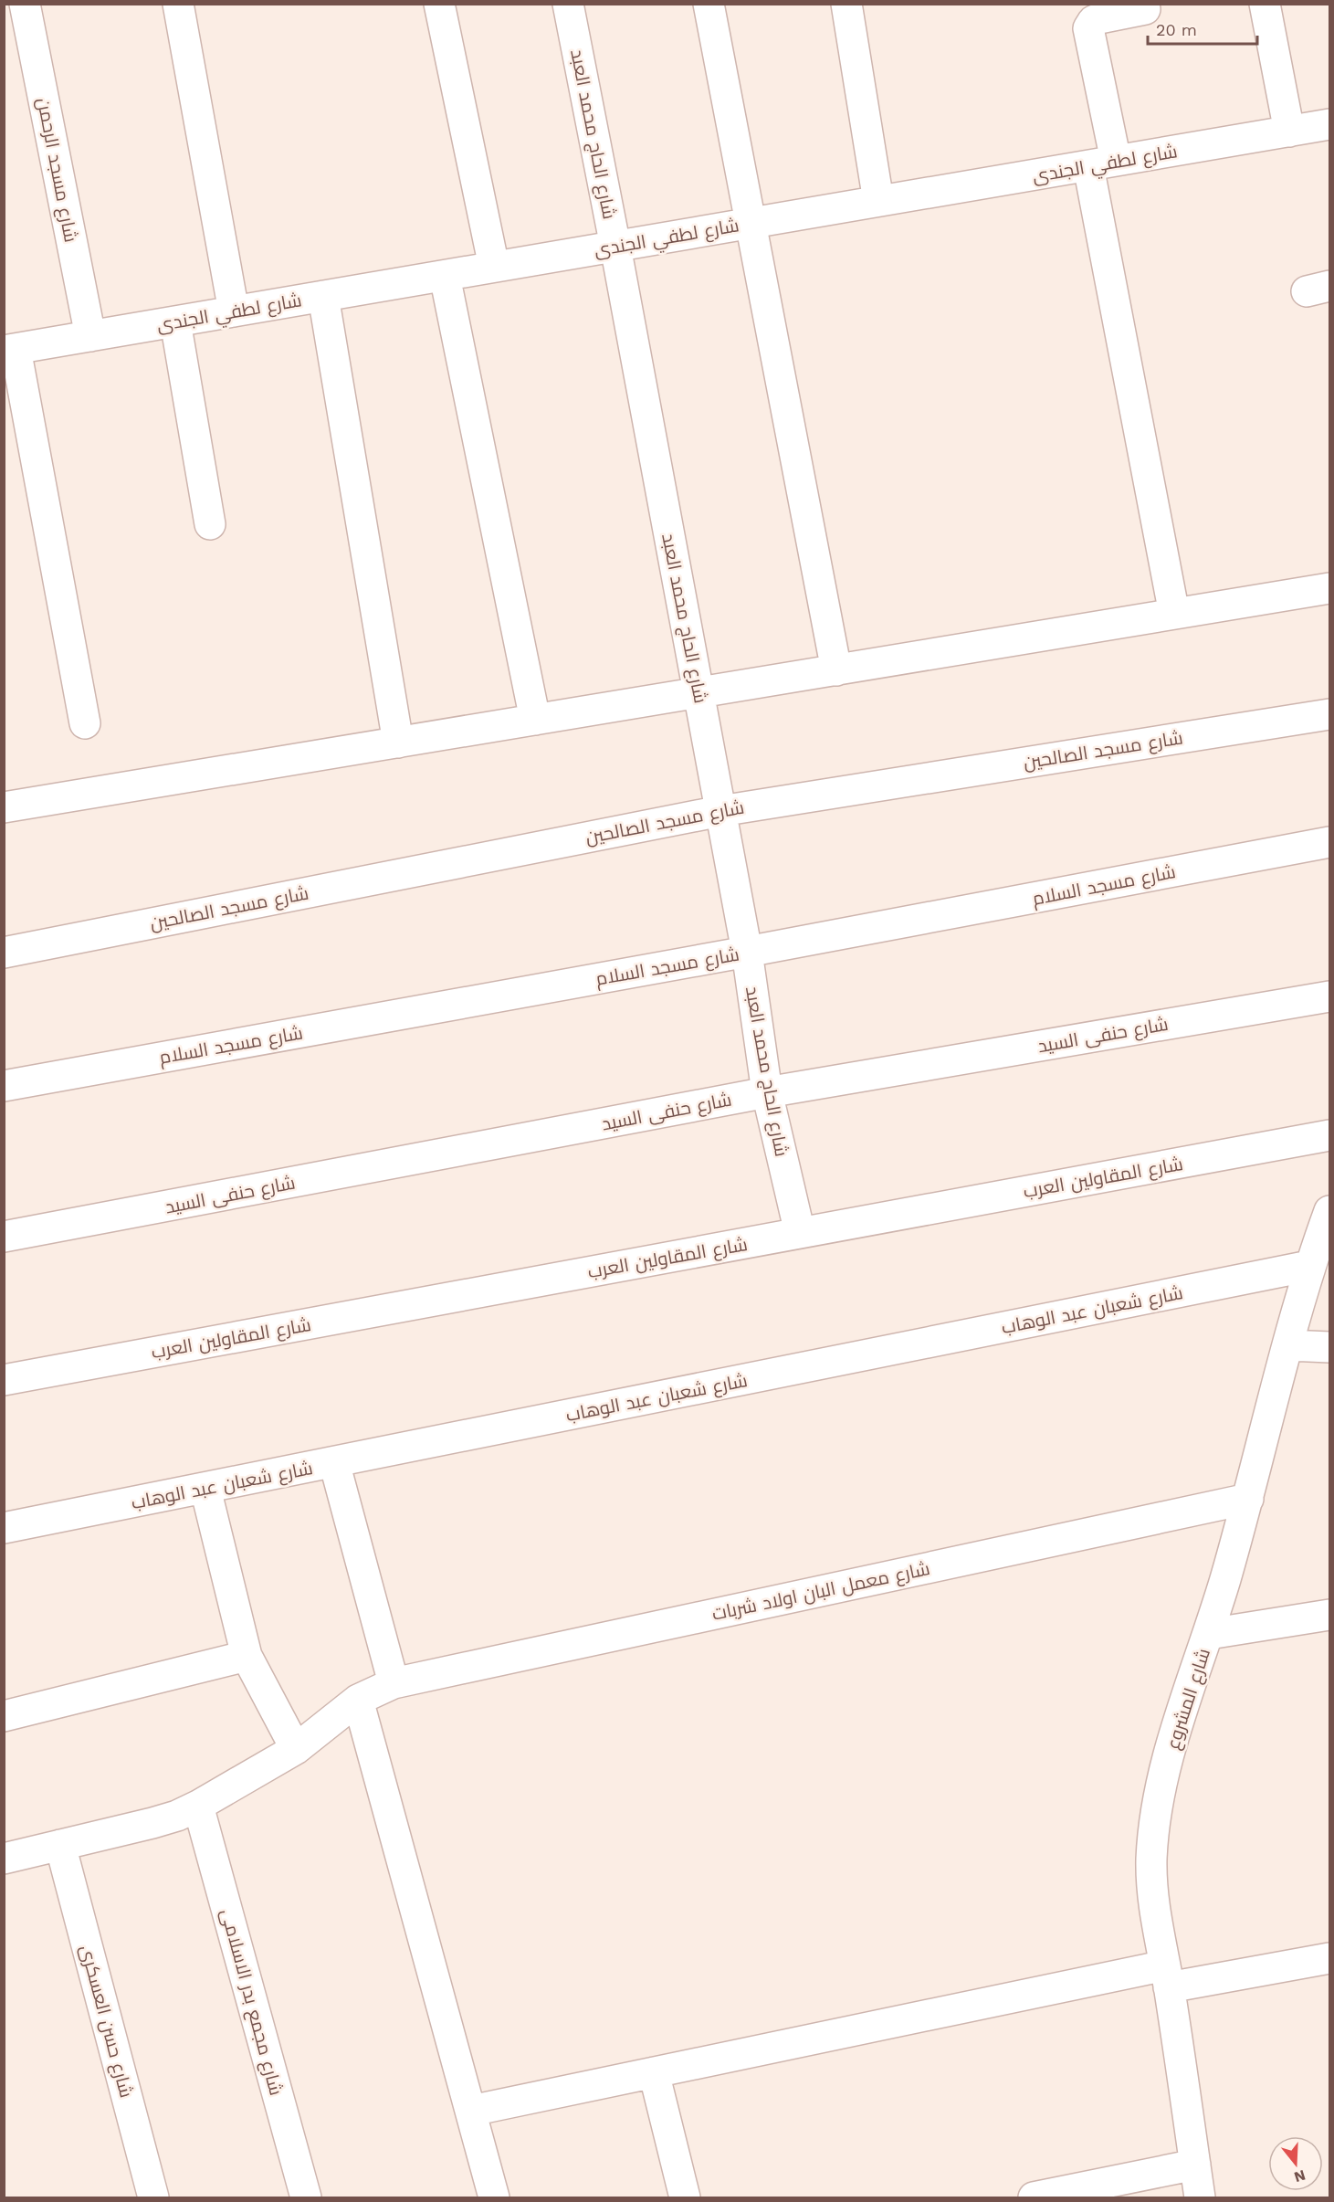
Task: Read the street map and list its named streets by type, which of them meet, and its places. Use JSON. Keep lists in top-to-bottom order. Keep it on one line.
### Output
{"streets":{"street":["شارع الحاج محمد العبد","شارع لطفي الجندى","شارع مسجد الرحمن","شارع مسجد الصالحين","شارع مسجد السلام","شارع حنفى السيد","شارع المقاولين العرب","شارع شعبان عبد الوهاب","شارع معمل البان اولاد شربات","شارع المشروع","شارع مجمع بدر الاسلامى","شارع حسن العسكرى"]},"crossings":[["شارع الحاج محمد العبد","شارع لطفي الجندى"],["شارع الحاج محمد العبد","شارع مسجد الصالحين"],["شارع الحاج محمد العبد","شارع مسجد السلام"],["شارع الحاج محمد العبد","شارع حنفى السيد"],["شارع الحاج محمد العبد","شارع المقاولين العرب"],["شارع لطفي الجندى","شارع مسجد الرحمن"],["شارع شعبان عبد الوهاب","شارع المشروع"],["شارع معمل البان اولاد شربات","شارع المشروع"],["شارع معمل البان اولاد شربات","شارع مجمع بدر الاسلامى"],["شارع معمل البان اولاد شربات","شارع حسن العسكرى"]],"scale_bar":"20 m","north":"bottom"}
